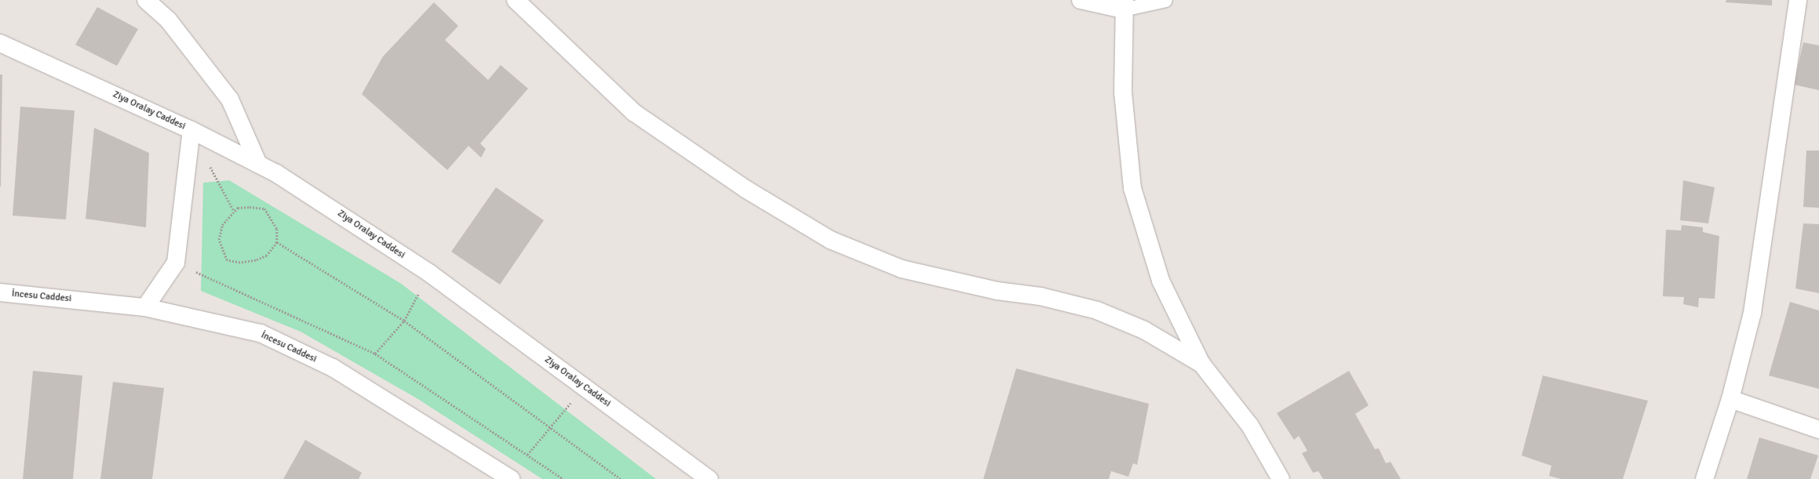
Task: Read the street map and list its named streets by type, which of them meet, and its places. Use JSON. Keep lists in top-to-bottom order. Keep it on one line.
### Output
{"streets":{"street":["Ziya Oralay Caddesi","İncesu Caddesi"]}}
